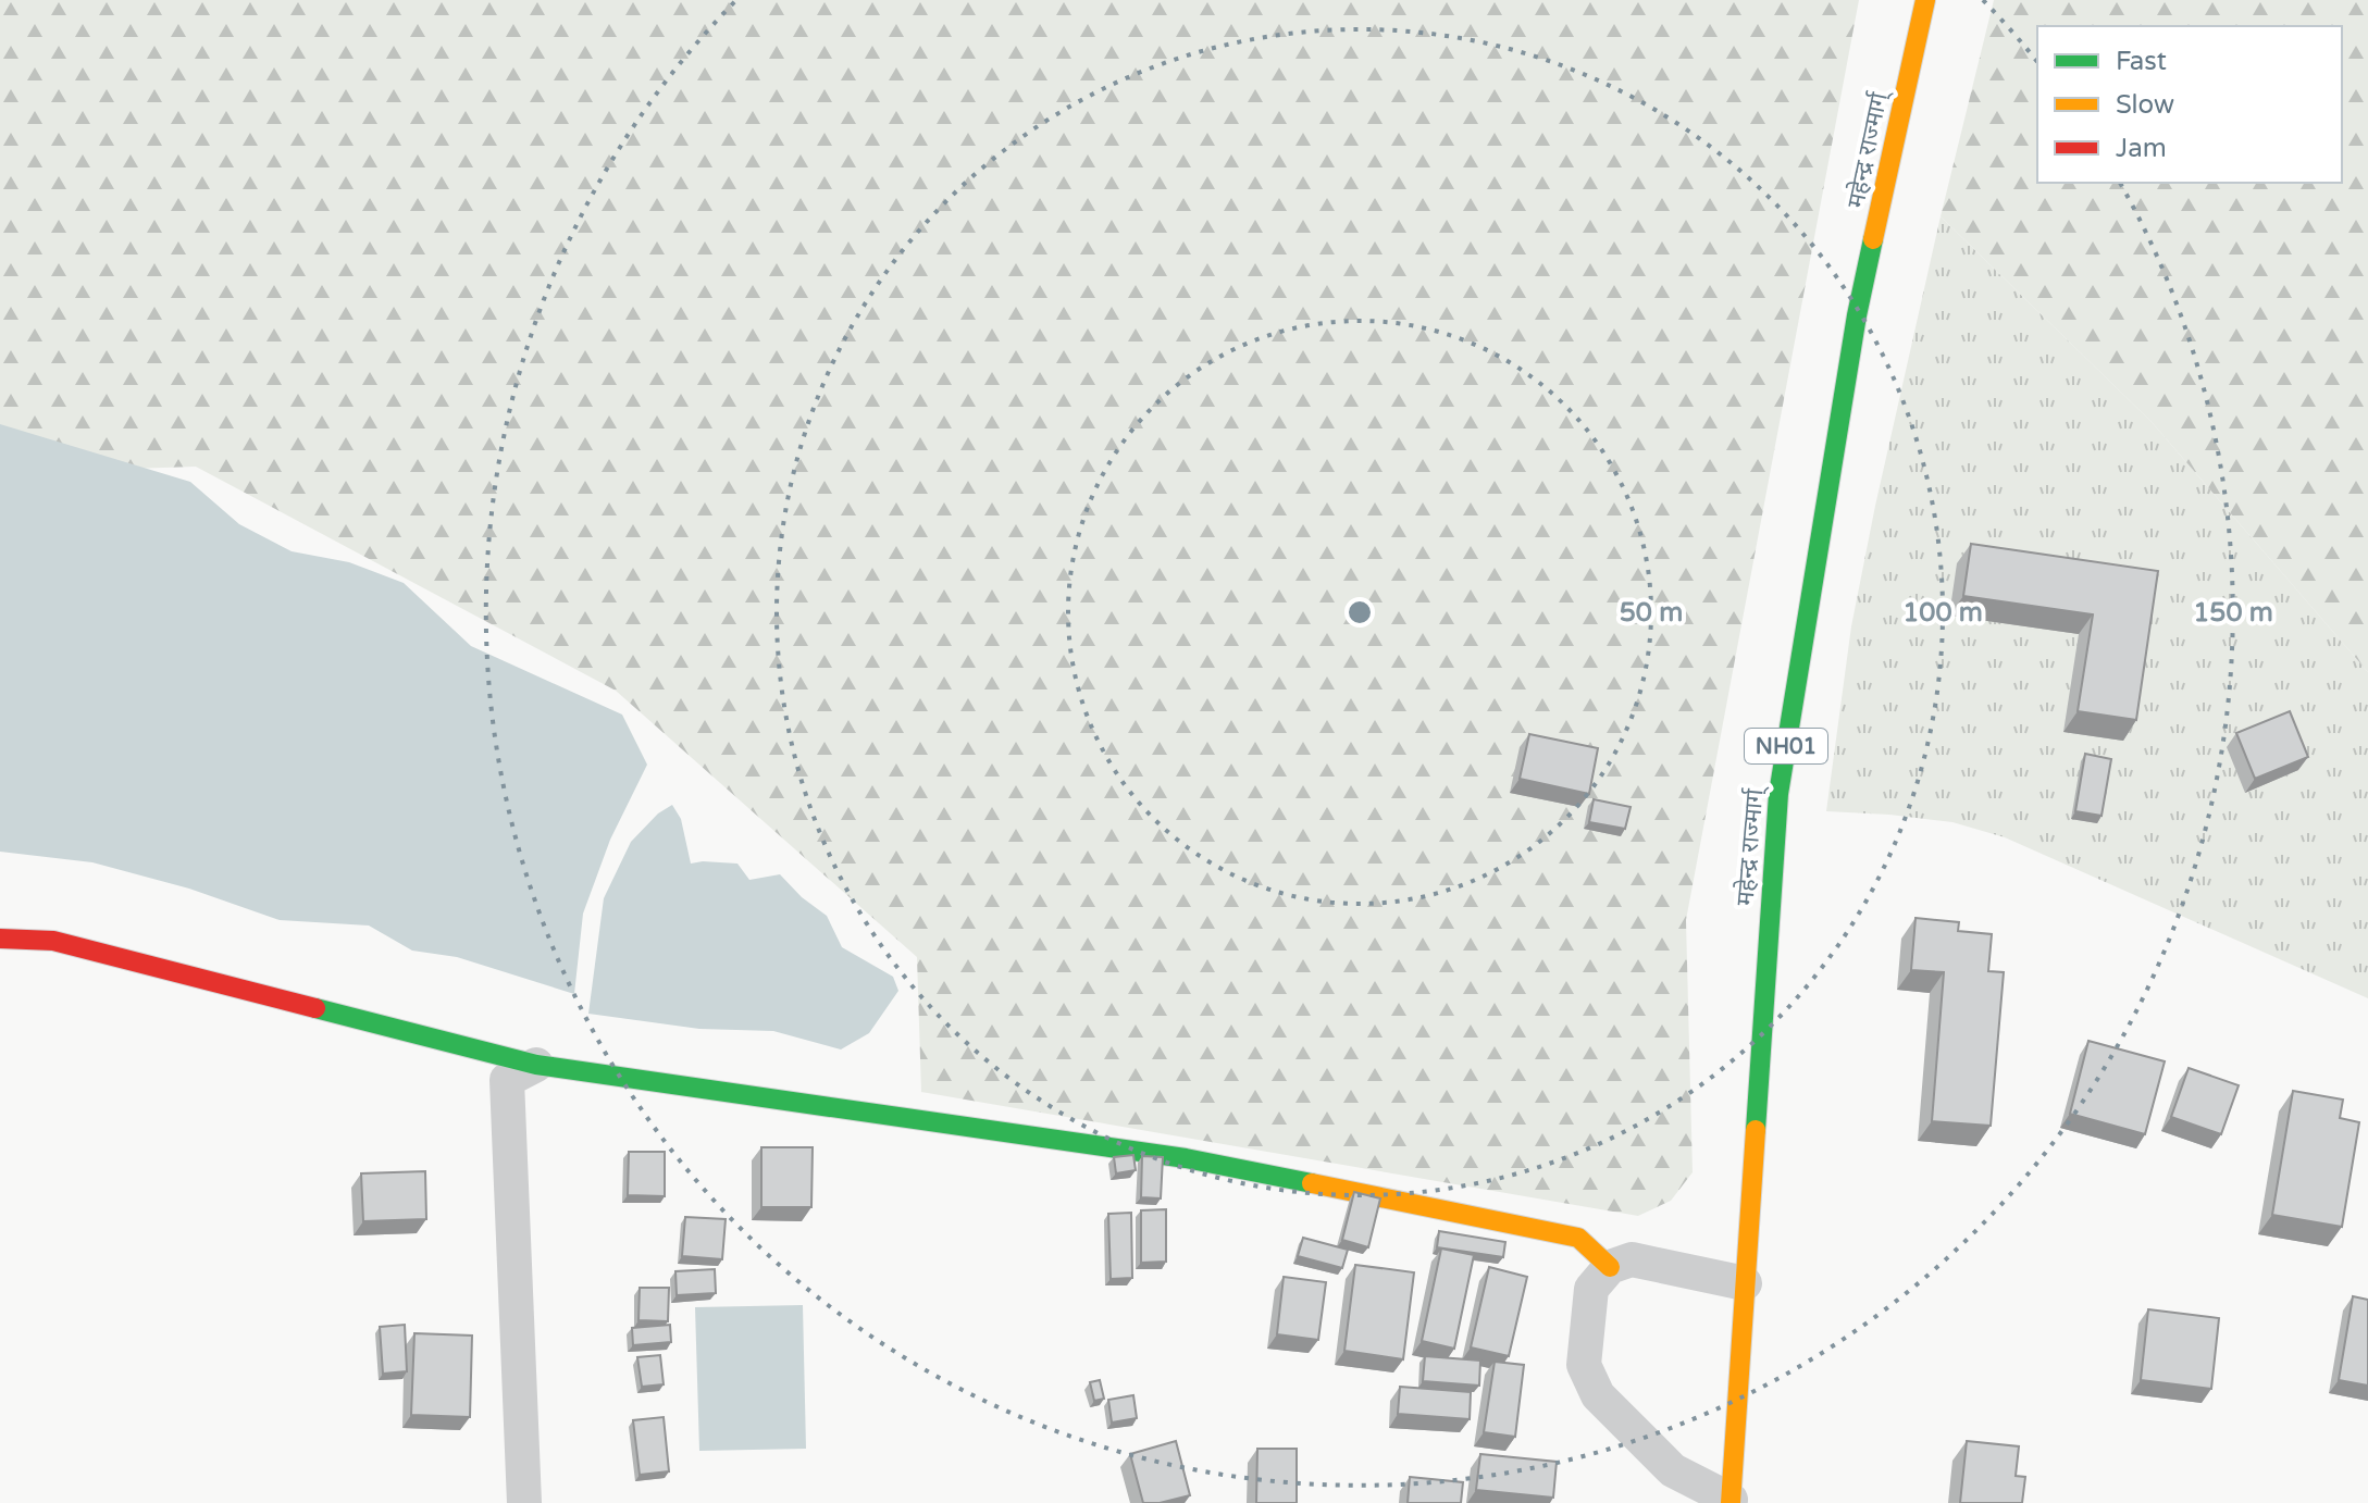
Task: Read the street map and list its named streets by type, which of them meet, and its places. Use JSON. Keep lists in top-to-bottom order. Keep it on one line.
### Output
{"streets":{"main road":["महेन्द्र राज्मार्ग्","NH01"]},"legend":["Fast","Slow","Jam"],"rings":["50 m","100 m","150 m"]}
